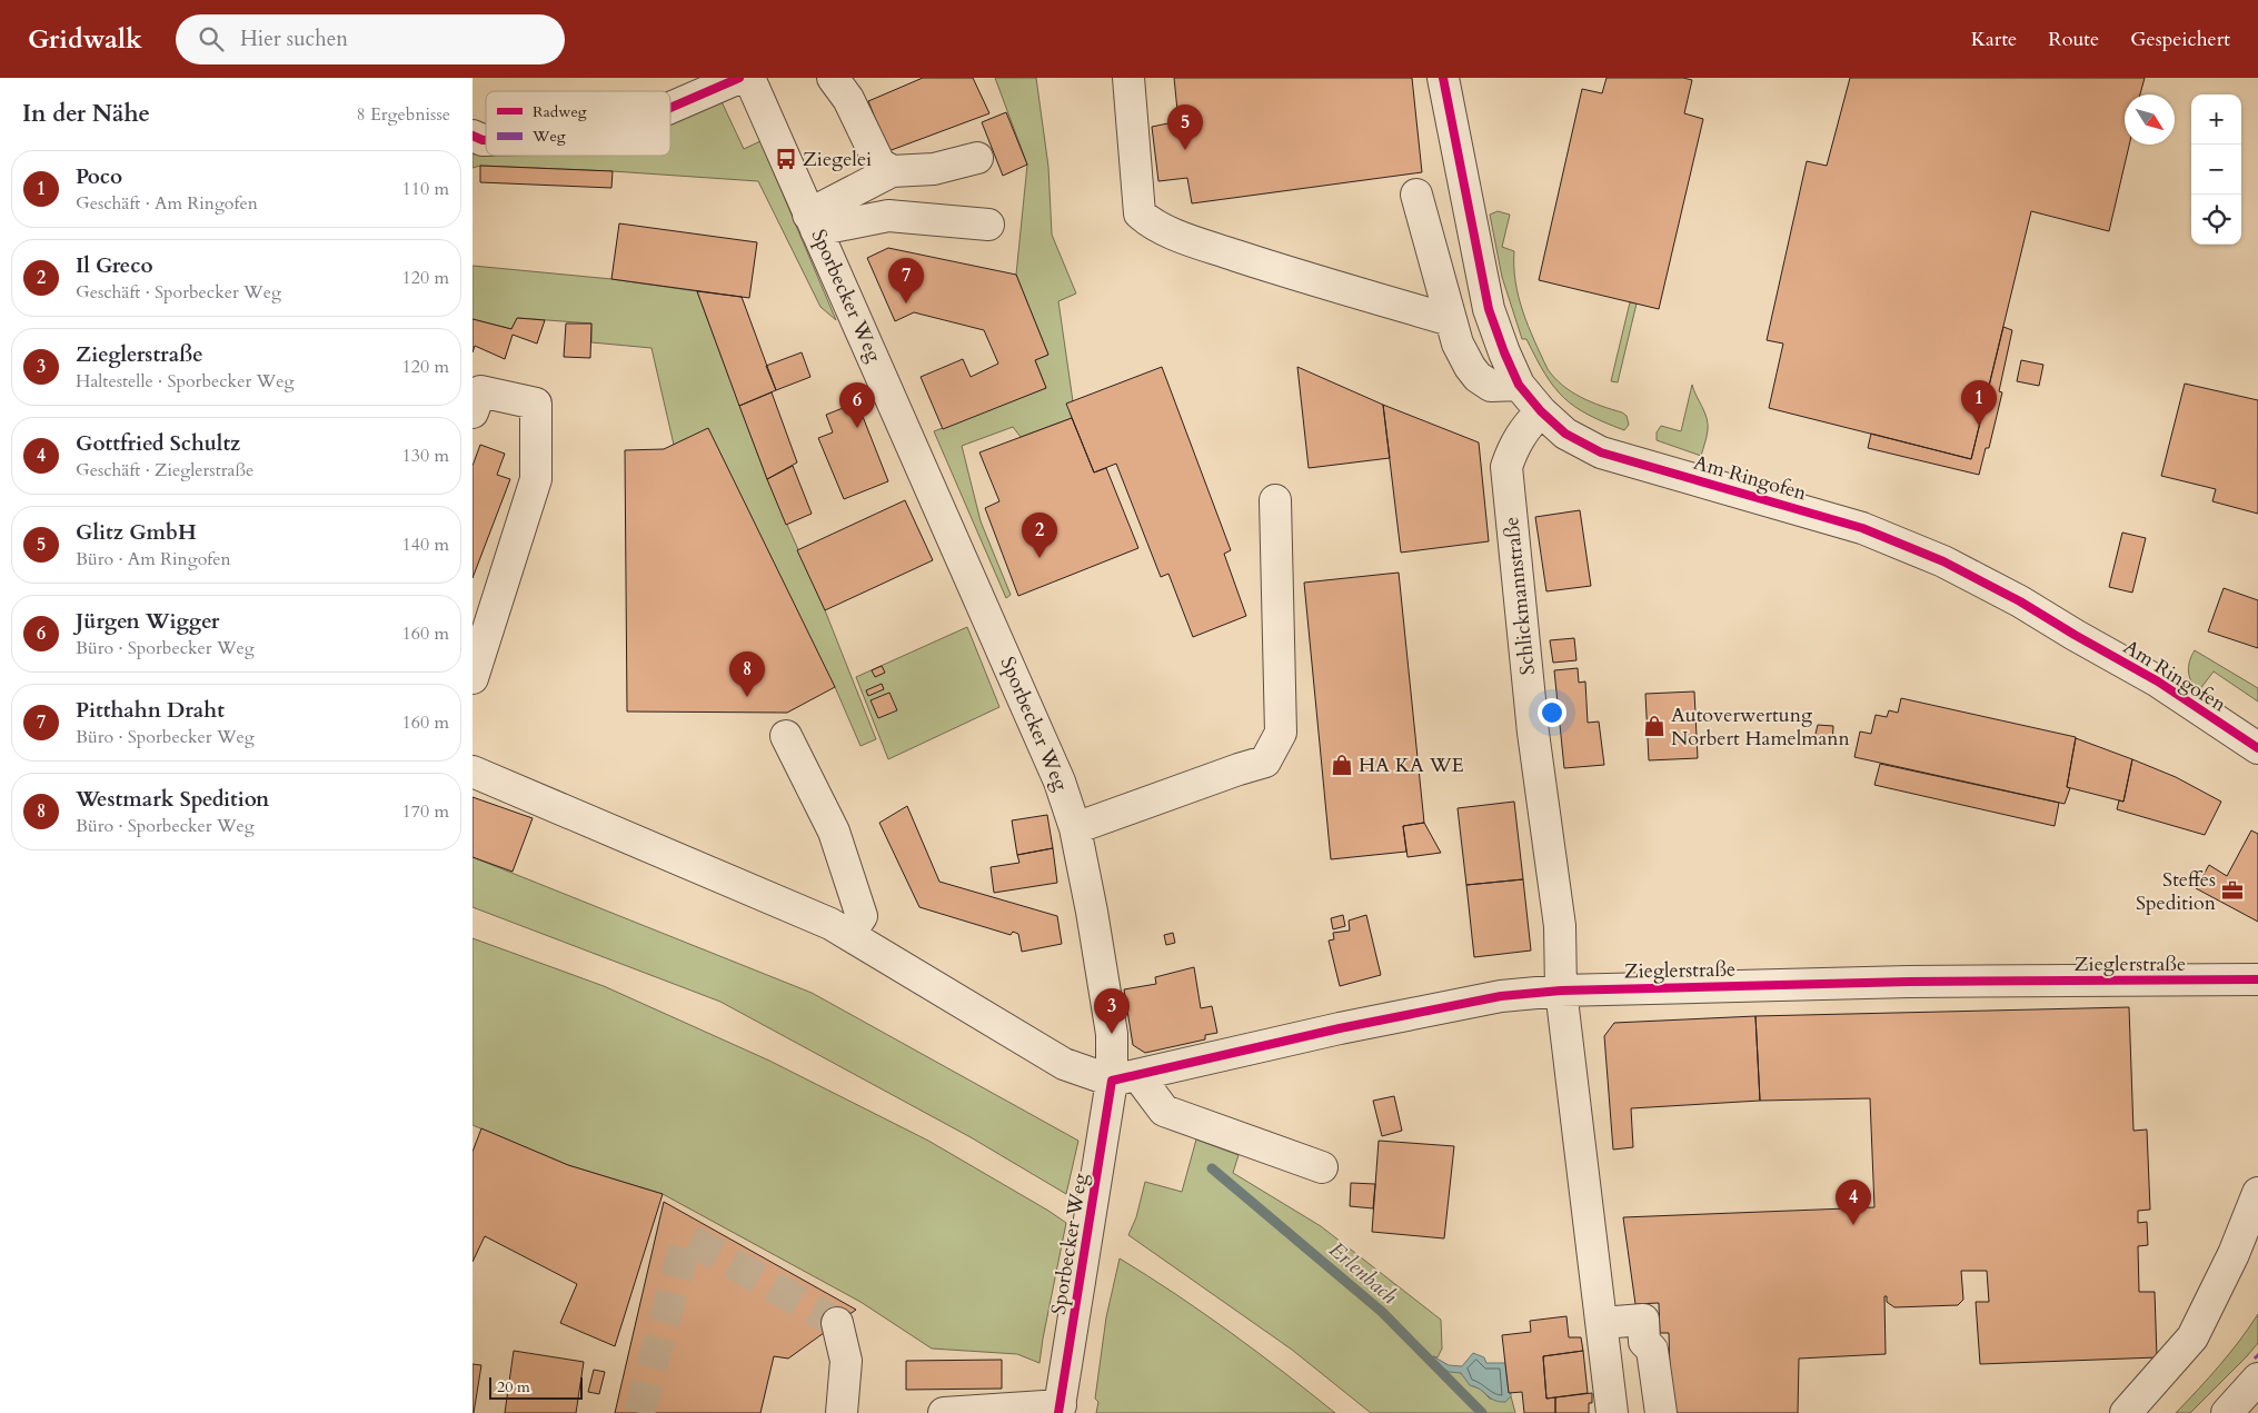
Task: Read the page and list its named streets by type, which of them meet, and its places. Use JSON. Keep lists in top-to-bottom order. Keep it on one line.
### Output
{"streets":{"street":["Sporbecker Weg","Am Ringofen","Schlickmannstraße","Zieglerstraße"]},"crossings":[["Sporbecker Weg","Zieglerstraße"],["Am Ringofen","Schlickmannstraße"],["Schlickmannstraße","Zieglerstraße"]],"water":["Erlenbach"],"places":{"bus stop":["Ziegelei"],"shop":["Autoverwertung Norbert Hamelmann","HA KA WE"],"office":["Steffes Spedition"]},"legend":["Radweg","Weg"],"scale_bar":"20 m","north":"bottom right","page":{"header":"Gridwalk","search":"Hier suchen","nav":["Karte","Route","Gespeichert"],"heading":["In der Nähe","8 Ergebnisse"],"map_buttons":["+","−"],"pins":["5","7","1","6","2","8","3","4"],"list":[{"mark":"1","name":"Poco","note":"Geschäft · Am Ringofen","value":"110 m"},{"mark":"2","name":"Il Greco","note":"Geschäft · Sporbecker Weg","value":"120 m"},{"mark":"3","name":"Zieglerstraße","note":"Haltestelle · Sporbecker Weg","value":"120 m"},{"mark":"4","name":"Gottfried Schultz","note":"Geschäft · Zieglerstraße","value":"130 m"},{"mark":"5","name":"Glitz GmbH","note":"Büro · Am Ringofen","value":"140 m"},{"mark":"6","name":"Jürgen Wigger","note":"Büro · Sporbecker Weg","value":"160 m"},{"mark":"7","name":"Pitthahn Draht","note":"Büro · Sporbecker Weg","value":"160 m"},{"mark":"8","name":"Westmark Spedition","note":"Büro · Sporbecker Weg","value":"170 m"}],"scale":"20 m"}}
